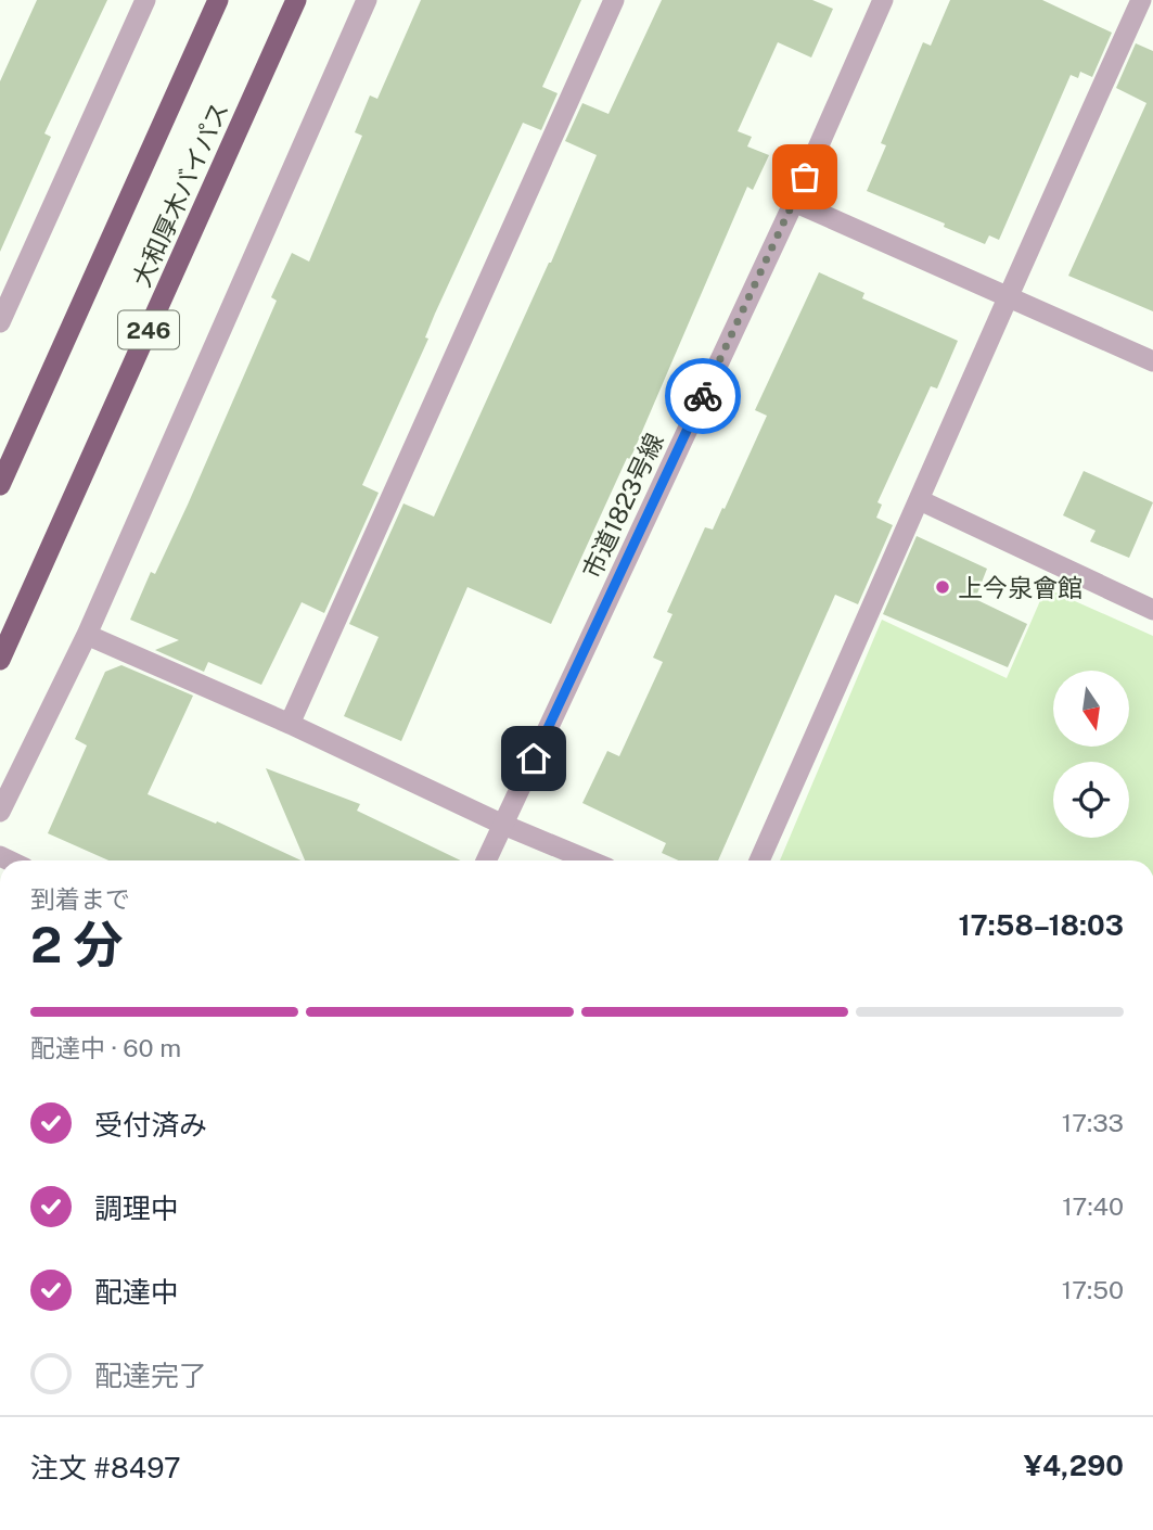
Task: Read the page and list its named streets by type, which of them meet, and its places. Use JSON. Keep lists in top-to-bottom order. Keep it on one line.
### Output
{"streets":{"highway":["大和厚木バイパス","246"],"street":["市道1823号線"]},"places":["上今泉會館"],"north":"bottom","page":{"heading":["2 分","到着まで","17:58–18:03"],"panel":["注文 #8497","¥4,290"],"bar":"配達中 · 60 m","list":[["受付済み","17:33"],["調理中","17:40"],["配達中","17:50"],"配達完了"]}}
